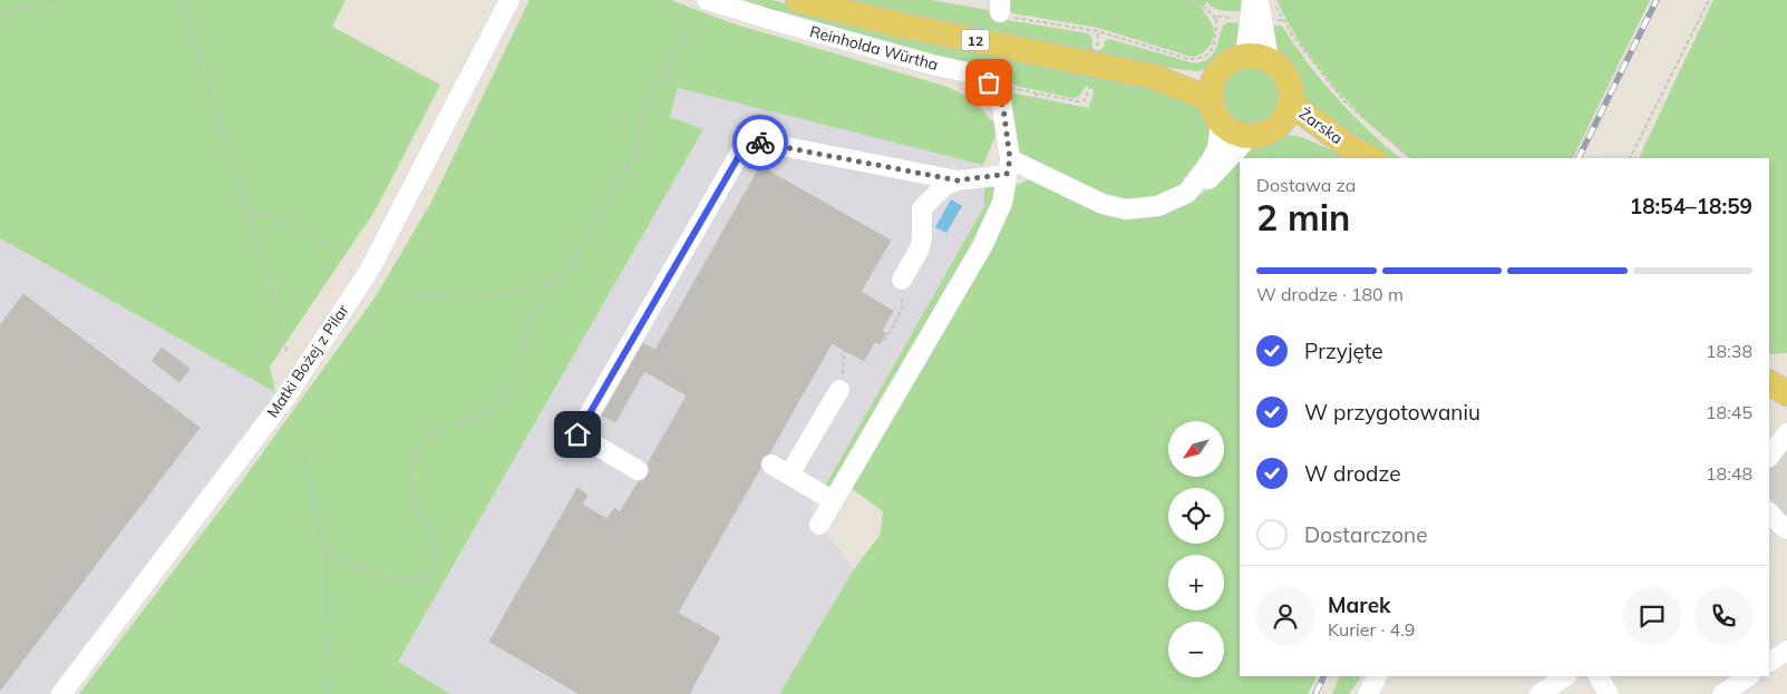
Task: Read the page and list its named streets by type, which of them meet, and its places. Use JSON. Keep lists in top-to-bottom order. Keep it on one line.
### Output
{"streets":{"main road":["12","Żarska"],"street":["Reinholda Würtha","Matki Bożej z Pilar"]},"crossings":[["12","Żarska"]],"north":"bottom left","page":{"heading":["2 min","Dostawa za","18:54–18:59"],"panel":["Marek","Kurier · 4.9"],"bar":"W drodze · 180 m","list":[["Przyjęte","18:38"],["W przygotowaniu","18:45"],["W drodze","18:48"],"Dostarczone"],"map_buttons":["+","−"]}}
